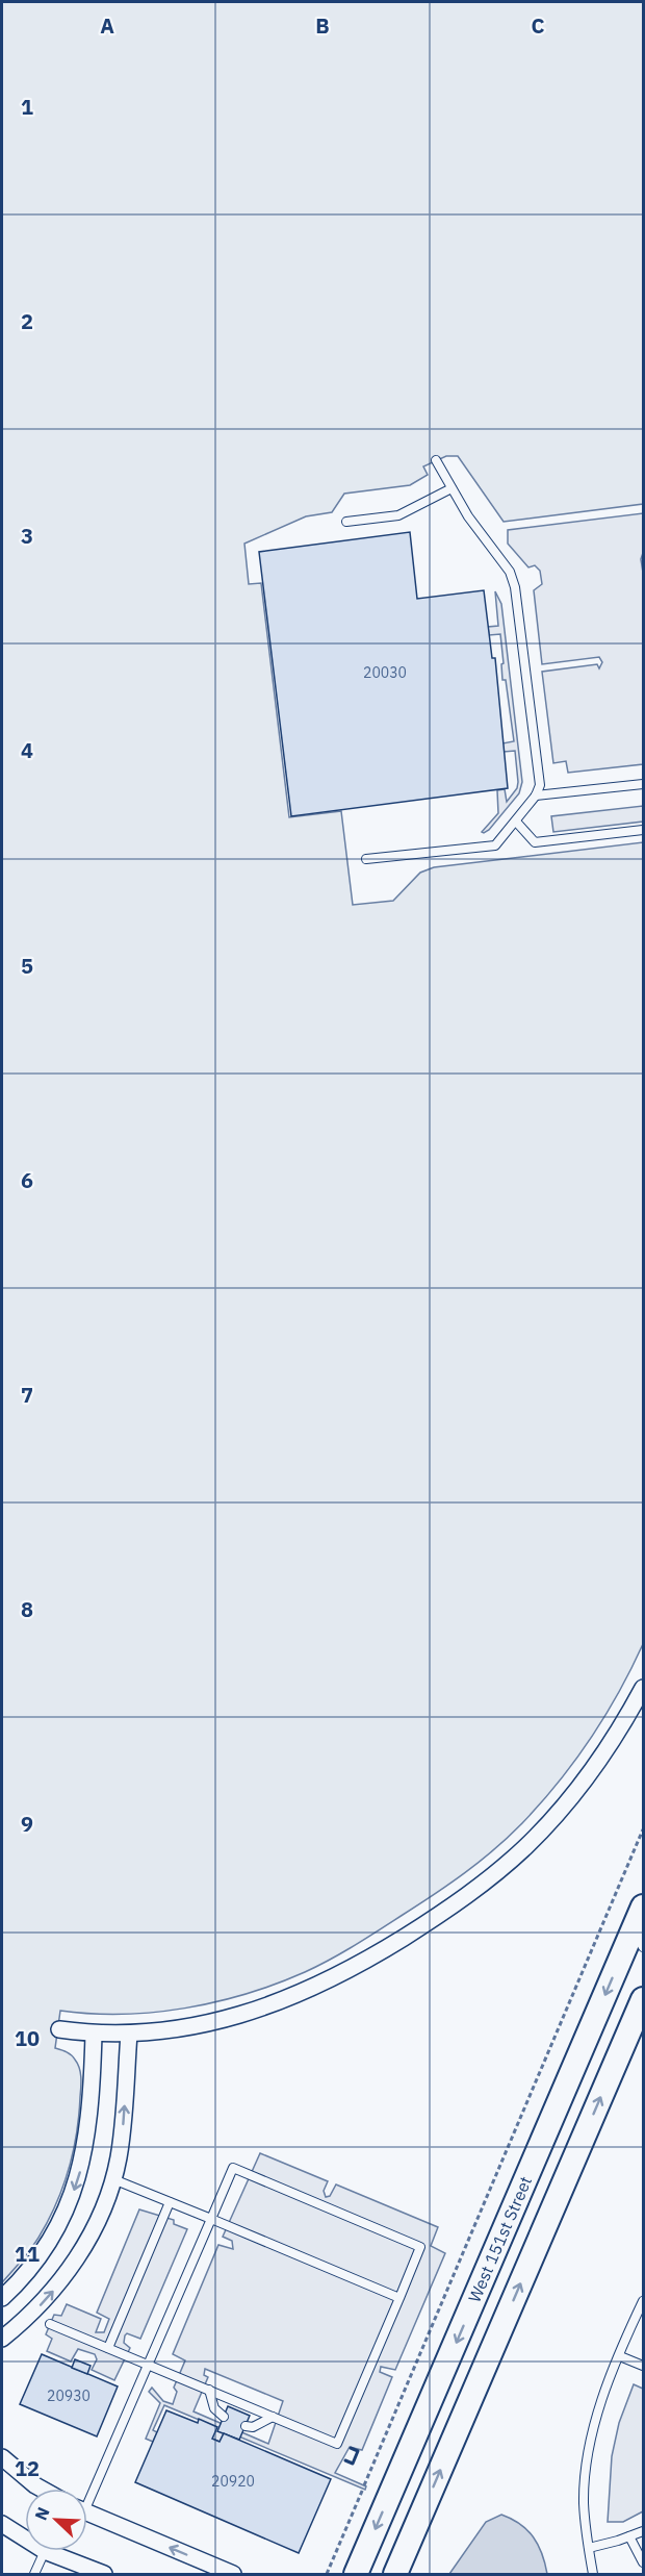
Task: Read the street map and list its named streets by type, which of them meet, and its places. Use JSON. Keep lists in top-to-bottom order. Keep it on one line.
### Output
{"streets":{"main road":["West 151st Street"]},"house_numbers":["20030","20930","20920"],"north":"top left","grid":{"columns":["A","B","C"],"rows":["1","2","3","4","5","6","7","8","9","10","11","12"]}}
